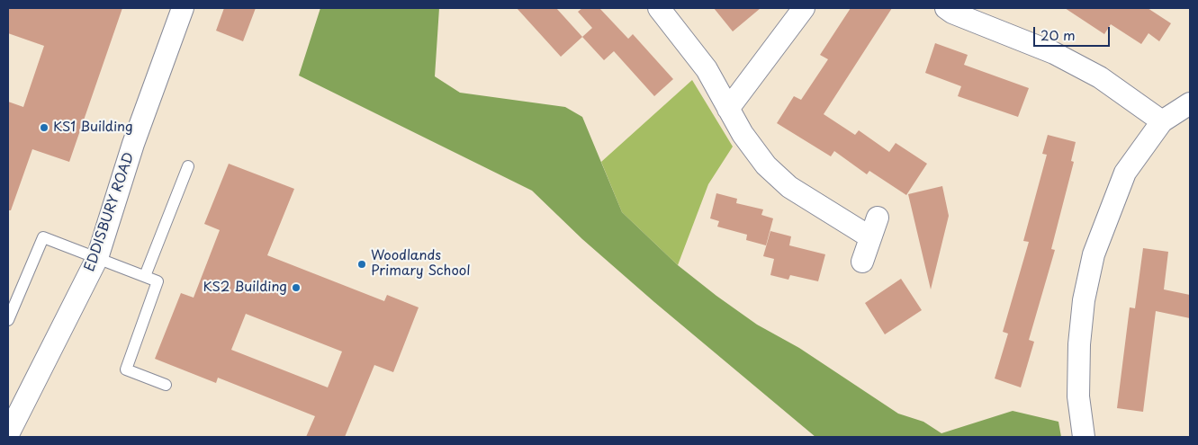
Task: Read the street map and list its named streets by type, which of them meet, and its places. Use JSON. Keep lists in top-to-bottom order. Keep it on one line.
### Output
{"streets":{"street":["EDDISBURY ROAD"]},"places":["KS1 Building","Woodlands Primary School","KS2 Building"],"scale_bar":"20 m"}
